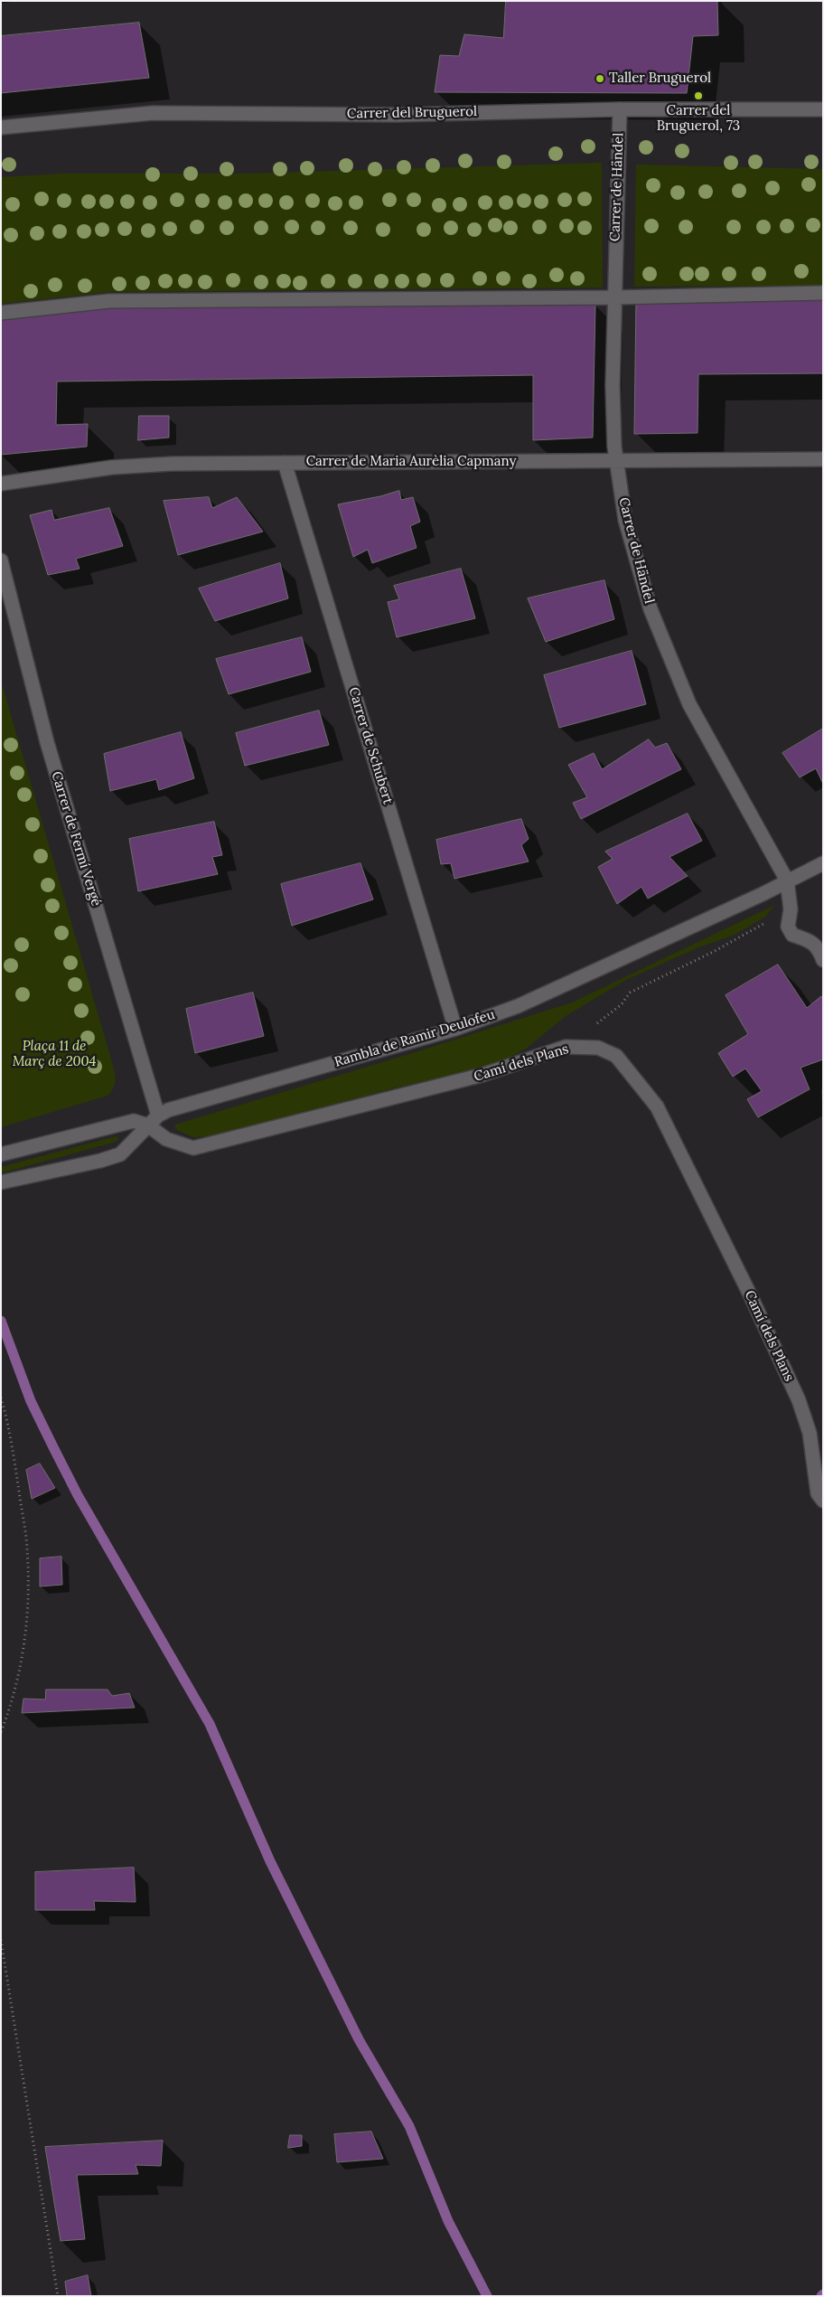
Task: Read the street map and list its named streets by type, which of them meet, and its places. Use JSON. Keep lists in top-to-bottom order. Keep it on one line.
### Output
{"streets":{"street":["Carrer del Bruguerol","Carrer de Händel","Carrer de Maria Aurèlia Capmany","Carrer de Schubert","Carrer de Fermí Vergé","Rambla de Ramir Deulofeu","Camí dels Plans"]},"crossings":[["Carrer del Bruguerol","Carrer de Händel"],["Carrer de Händel","Carrer de Maria Aurèlia Capmany"],["Carrer de Händel","Rambla de Ramir Deulofeu"],["Carrer de Maria Aurèlia Capmany","Carrer de Schubert"],["Carrer de Schubert","Rambla de Ramir Deulofeu"],["Carrer de Fermí Vergé","Rambla de Ramir Deulofeu"],["Carrer de Fermí Vergé","Camí dels Plans"],["Rambla de Ramir Deulofeu","Camí dels Plans"]],"parks":["Plaça 11 de Març de 2004"],"places":["Taller Bruguerol","Carrer del Bruguerol, 73"]}
